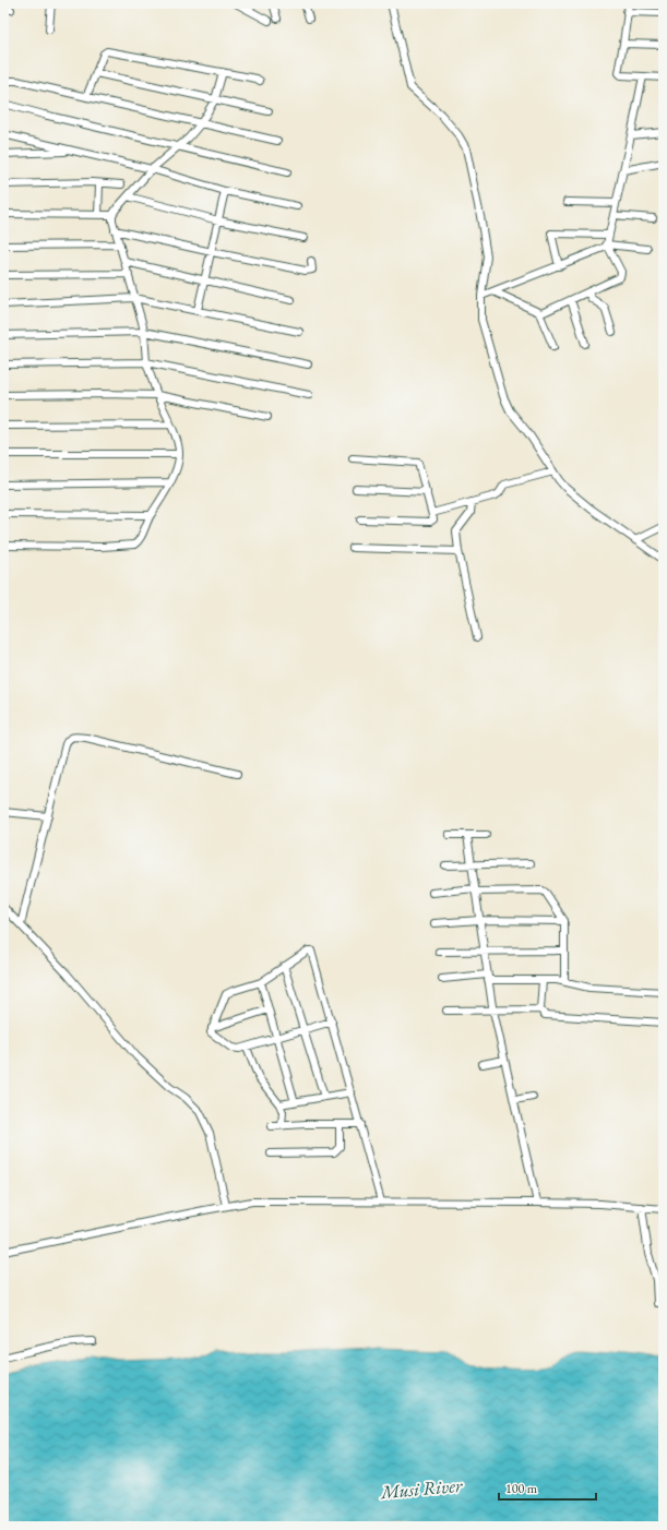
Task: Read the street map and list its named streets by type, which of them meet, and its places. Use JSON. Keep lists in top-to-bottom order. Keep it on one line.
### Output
{"water":["Musi River"],"scale_bar":"100 m"}
